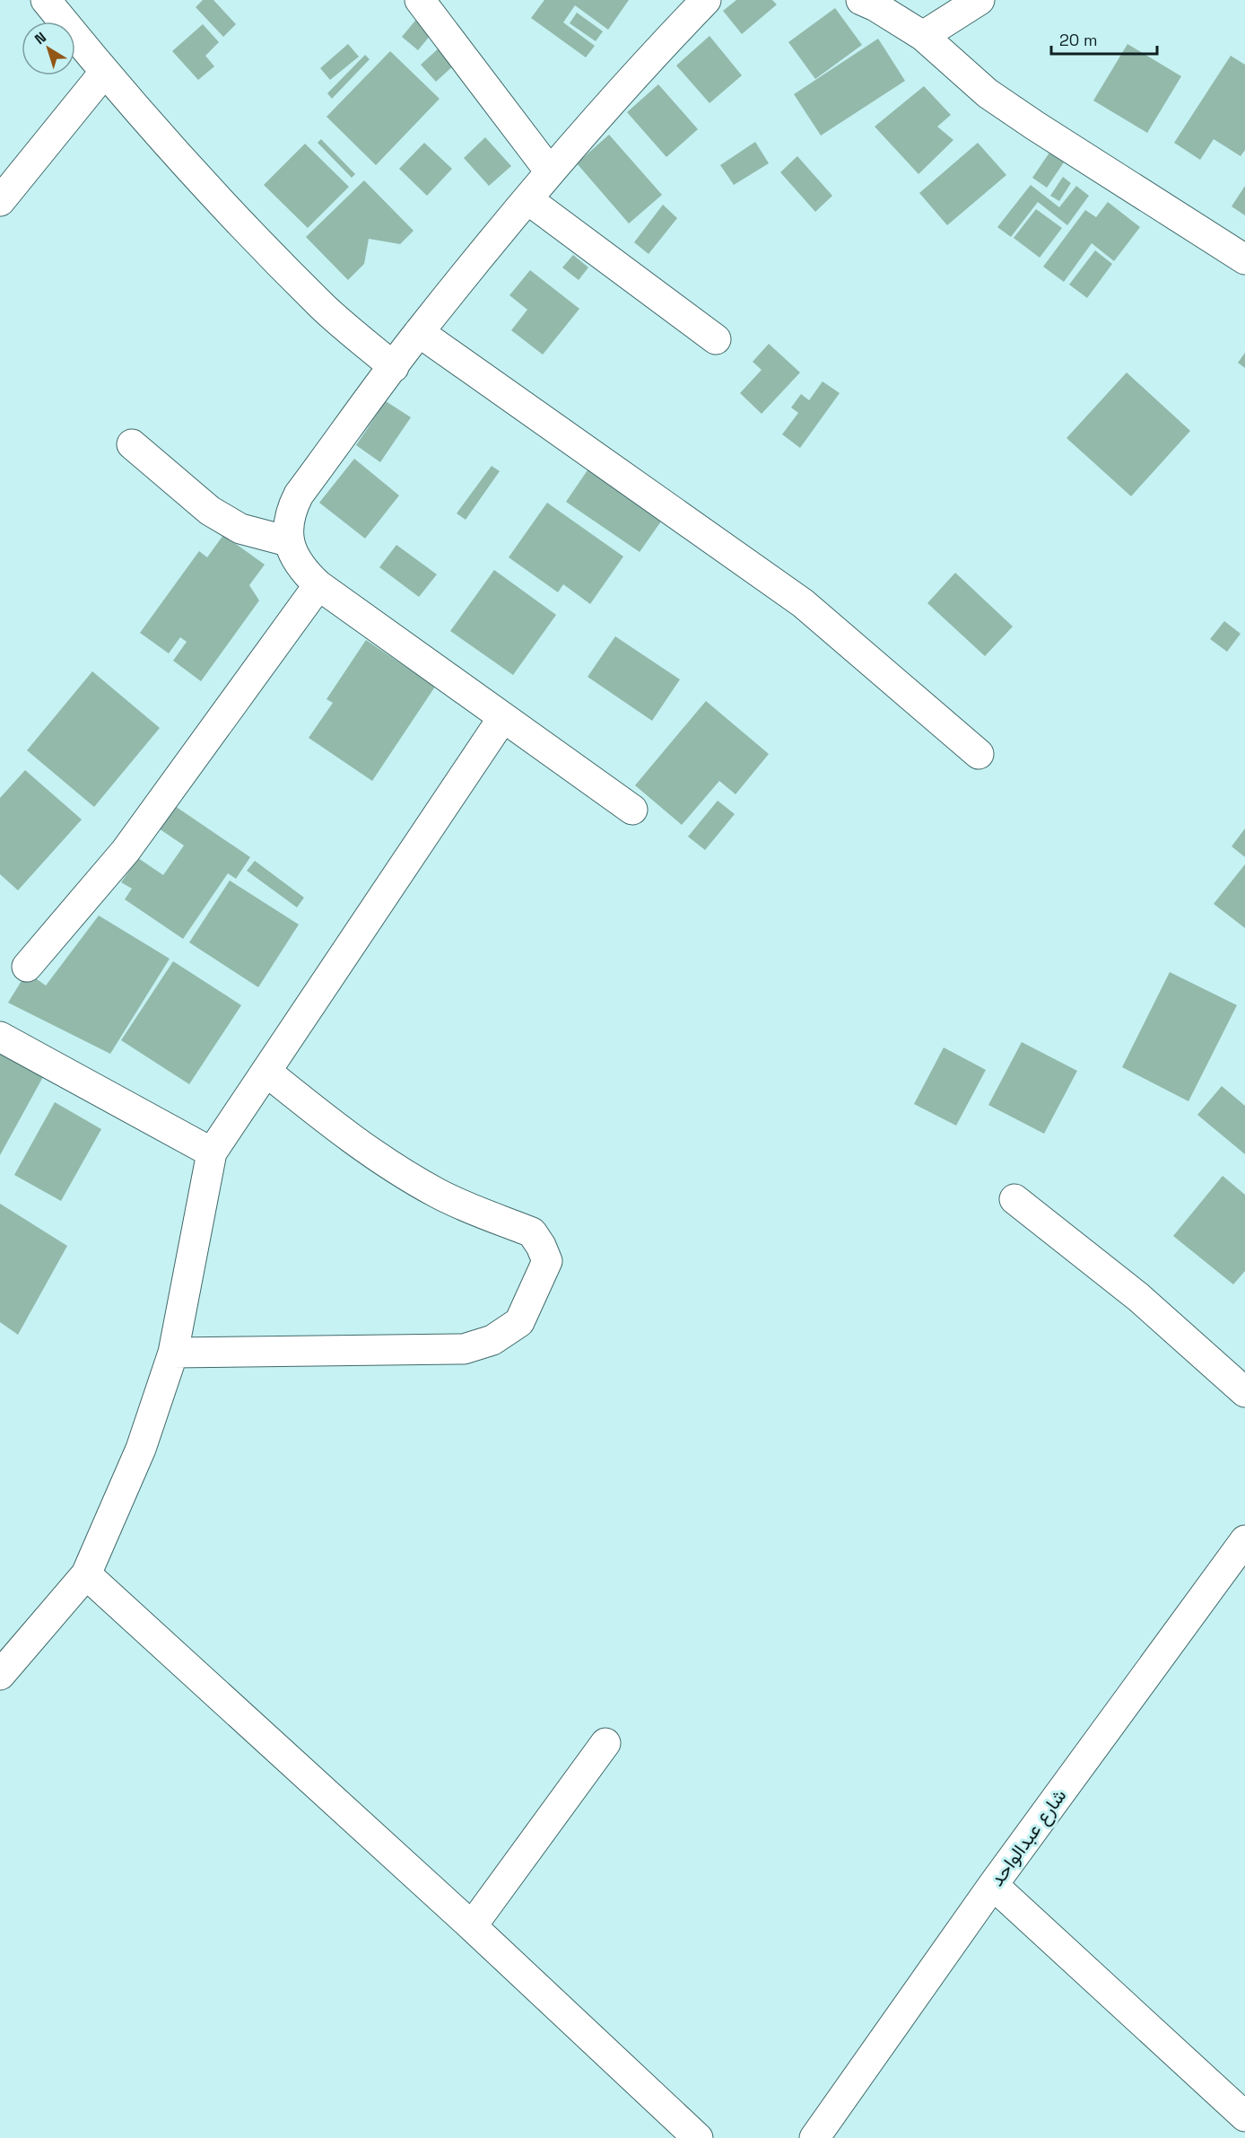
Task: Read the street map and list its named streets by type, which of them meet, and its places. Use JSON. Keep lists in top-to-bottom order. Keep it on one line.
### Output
{"streets":{"street":["شارع عبدالواحد"]},"scale_bar":"20 m","north":"top left"}
